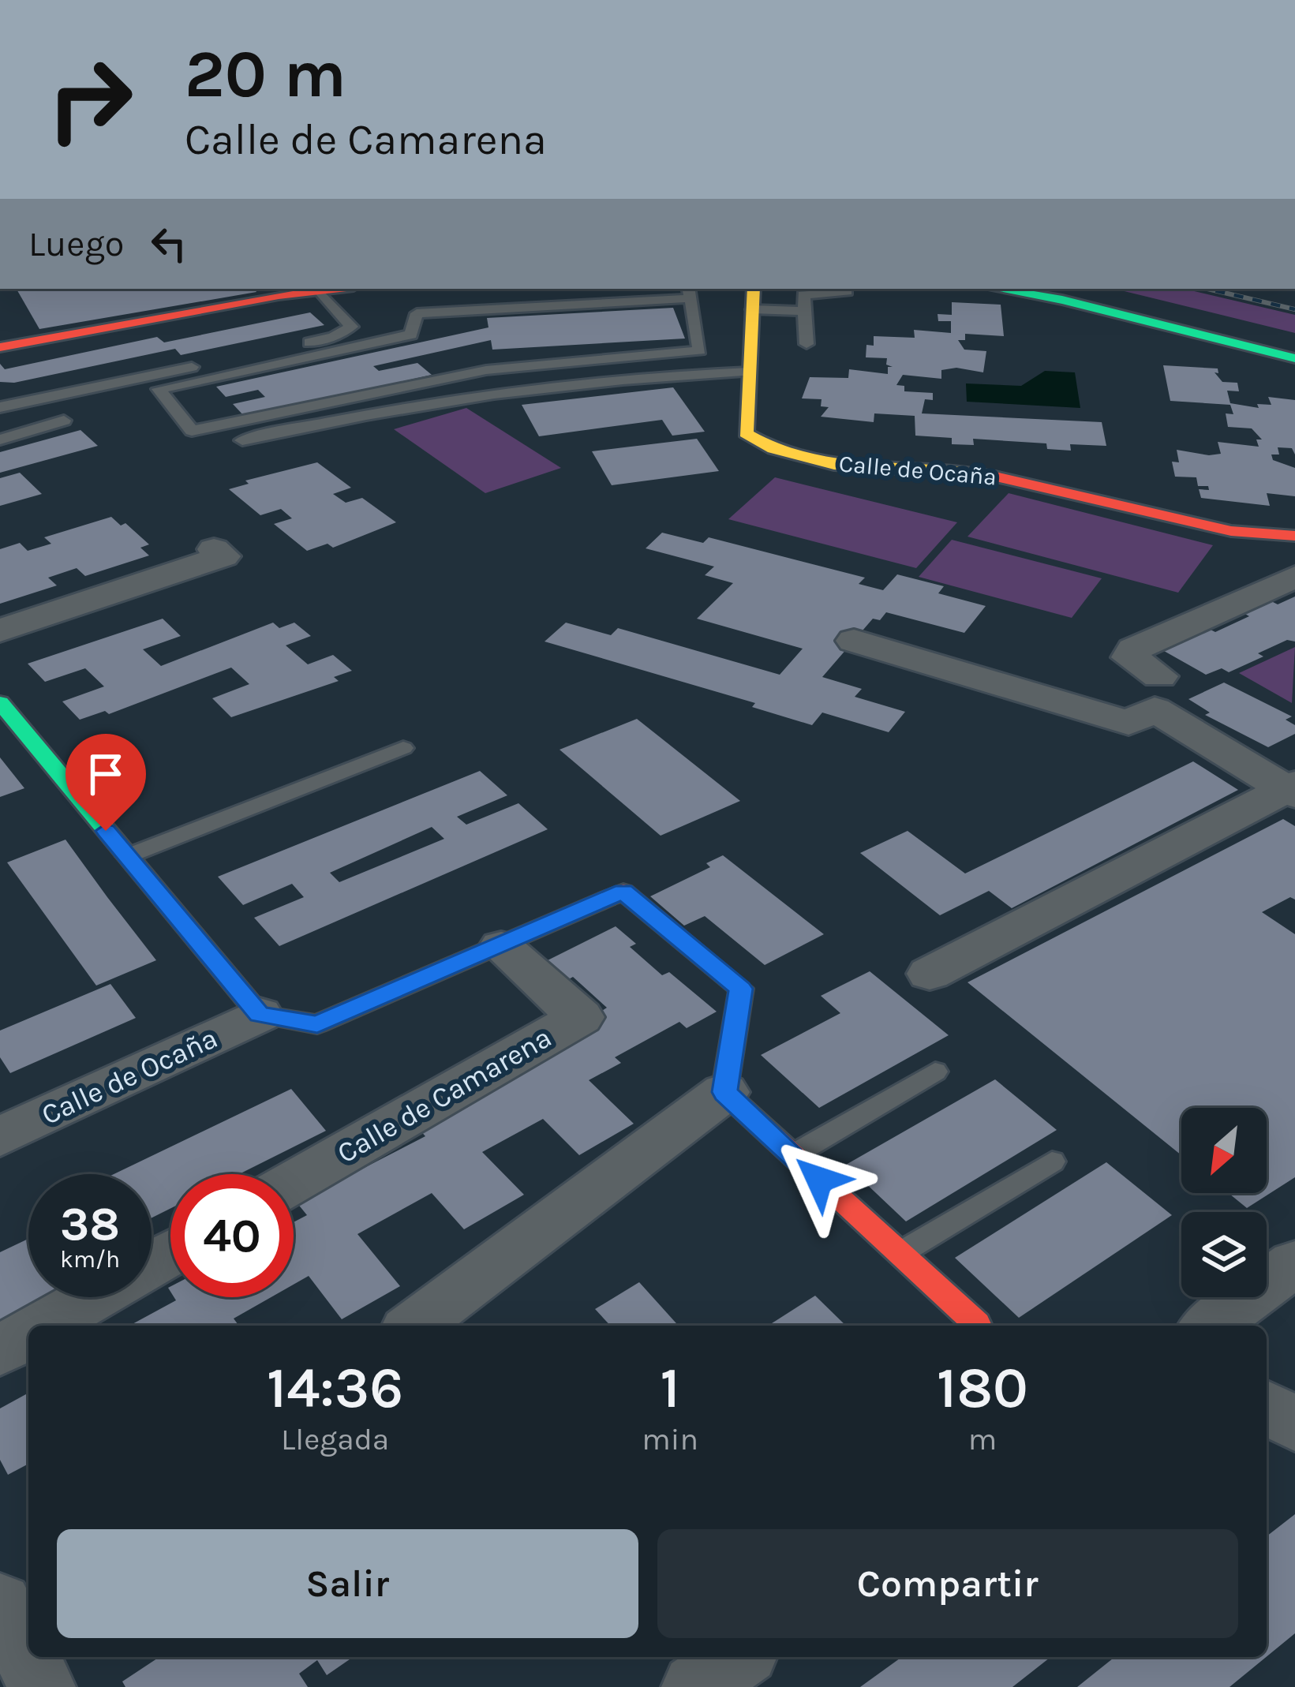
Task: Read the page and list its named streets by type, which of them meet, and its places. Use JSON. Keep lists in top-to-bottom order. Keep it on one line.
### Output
{"streets":{"street":["Calle de Ocaña","Calle de Camarena"]},"north":"bottom left","page":{"turn":["20 m","Calle de Camarena"],"then":"Luego","speed":"38 km/h","limit":"40","eta":["14:36","Llegada","1","min","180","m"],"buttons":["Salir","Compartir"]}}
